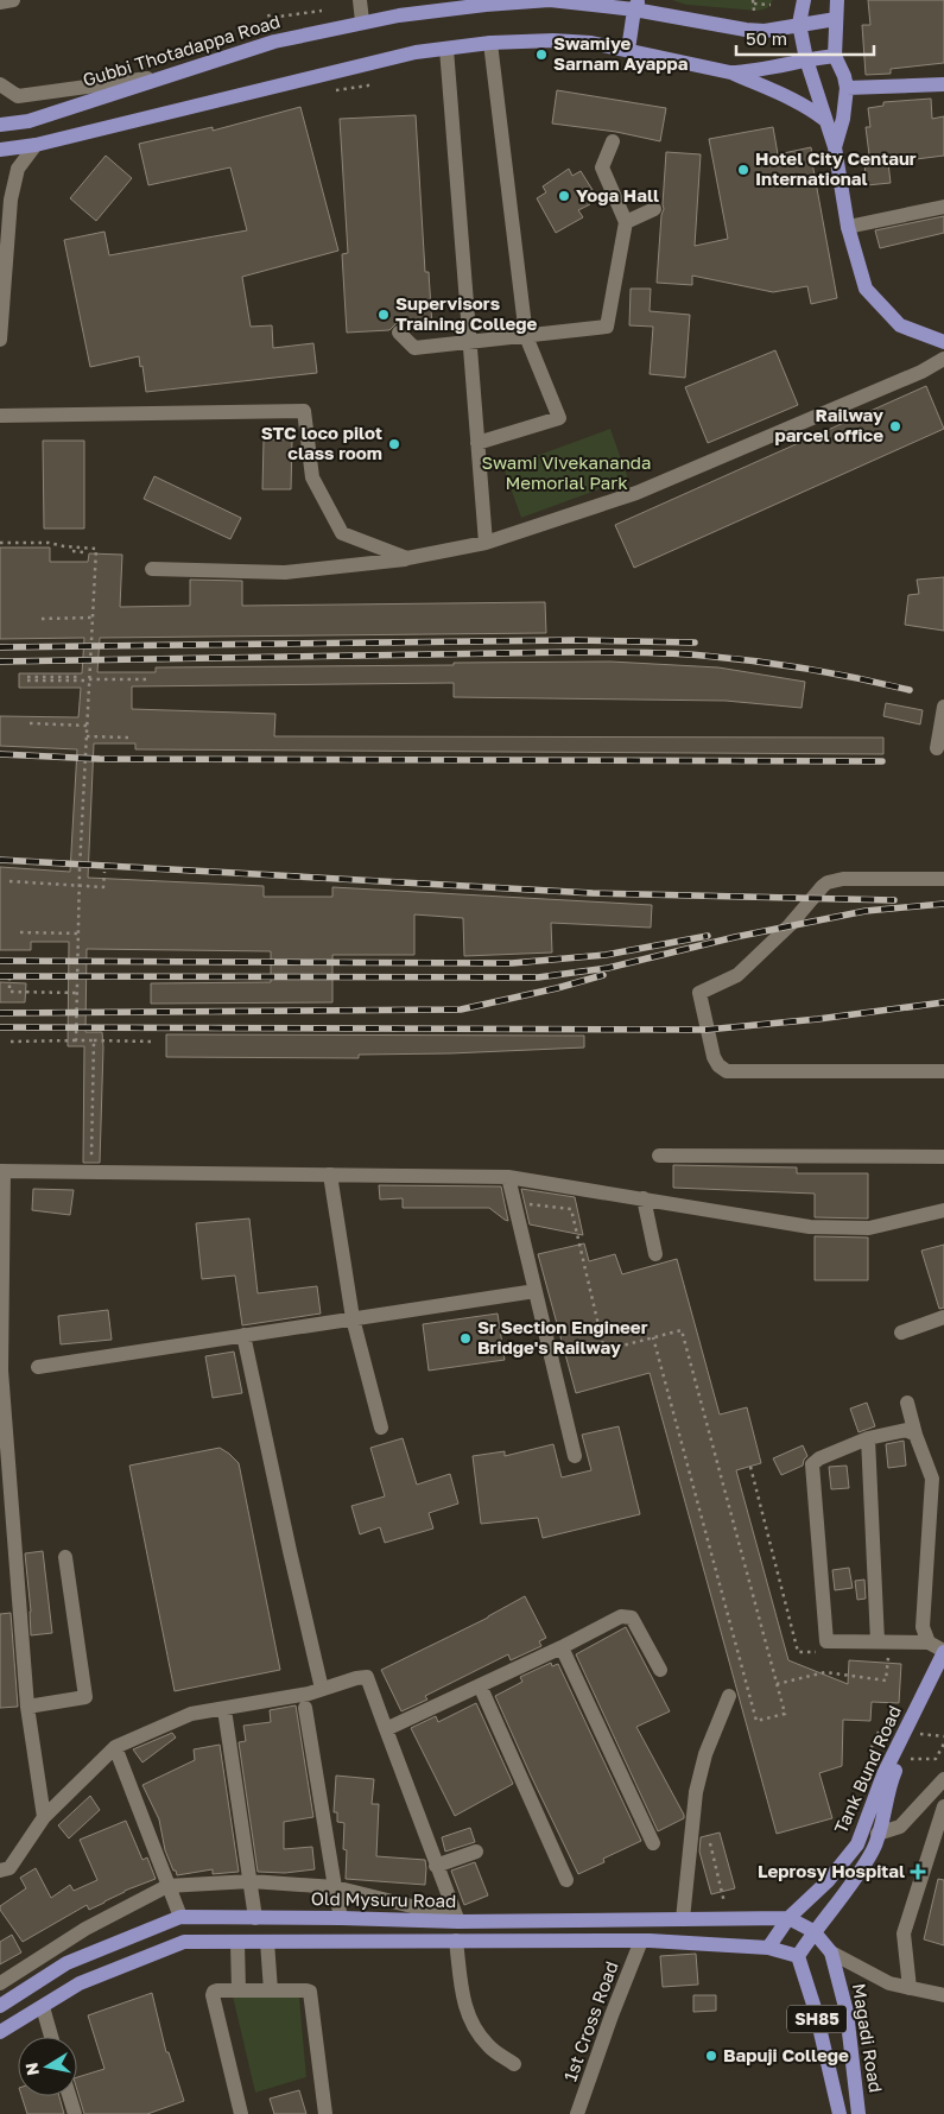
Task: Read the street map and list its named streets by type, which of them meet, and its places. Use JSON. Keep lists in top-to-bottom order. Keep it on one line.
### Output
{"streets":{"main road":["Gubbi Thotadappa Road","Tank Bund Road","Old Mysuru Road","SH85","Magadi Road"],"street":["1st Cross Road"]},"crossings":[["Tank Bund Road","Old Mysuru Road"],["Tank Bund Road","SH85"],["Tank Bund Road","Magadi Road"],["Old Mysuru Road","Magadi Road"]],"parks":["Swami Vivekananda Memorial Park"],"places":{"other":["Swamiye Sarnam Ayappa","Hotel City Centaur International","Yoga Hall","Supervisors Training College","Railway parcel office","STC loco pilot class room","Sr Section Engineer Bridge's Railway","Bapuji College"],"health":["Leprosy Hospital"]},"scale_bar":"50 m","north":"left"}
